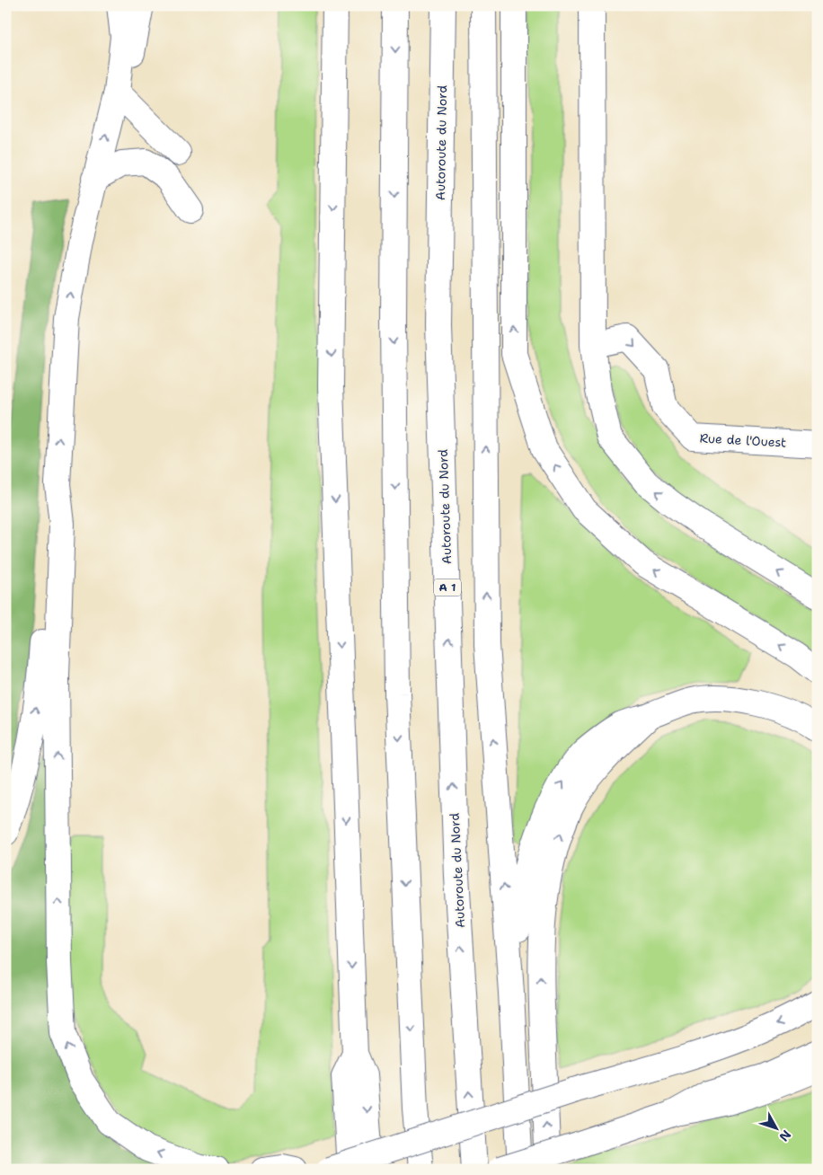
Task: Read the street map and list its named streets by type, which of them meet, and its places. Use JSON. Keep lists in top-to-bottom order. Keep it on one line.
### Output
{"streets":{"main road":["Autoroute du Nord","Rue de l'Ouest","A 1"]},"one_way":["Rue de l'Ouest"],"north":"bottom right"}
